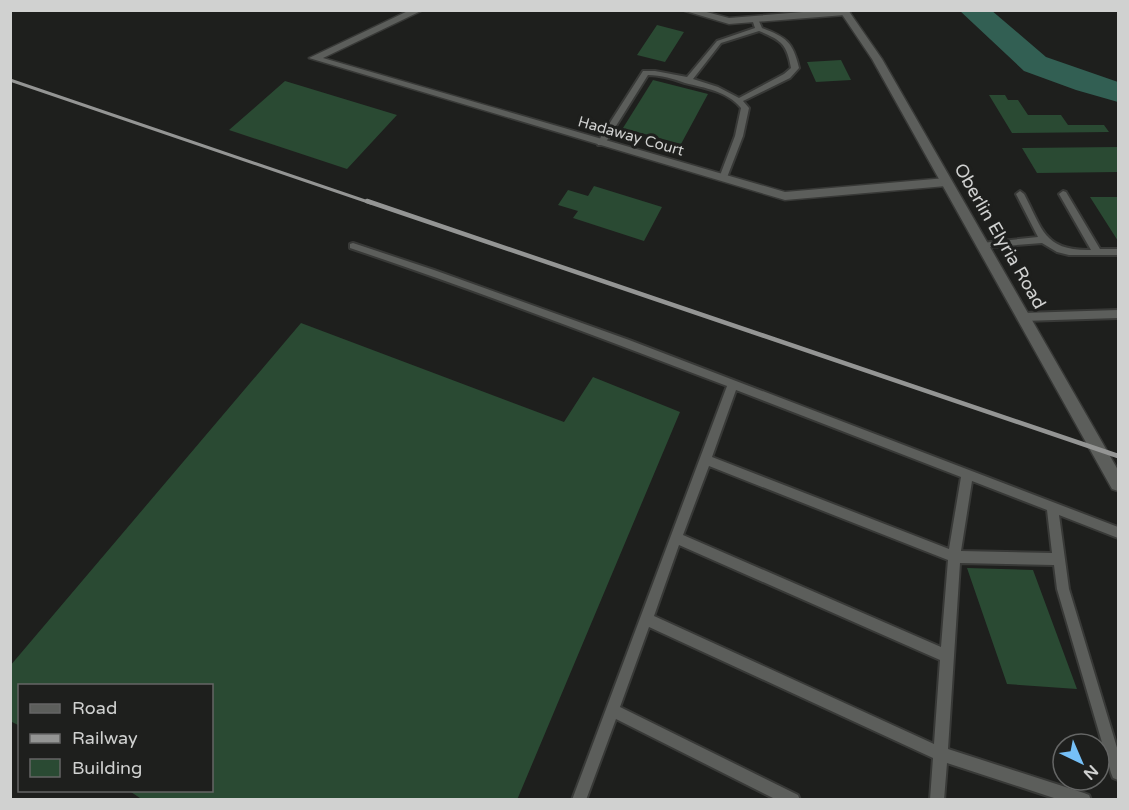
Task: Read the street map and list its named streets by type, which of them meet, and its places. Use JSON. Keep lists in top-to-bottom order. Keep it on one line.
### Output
{"streets":{"street":["Hadaway Court","Oberlin Elyria Road"]},"crossings":[["Hadaway Court","Oberlin Elyria Road"]],"legend":["Road","Railway","Building"],"north":"bottom right"}
